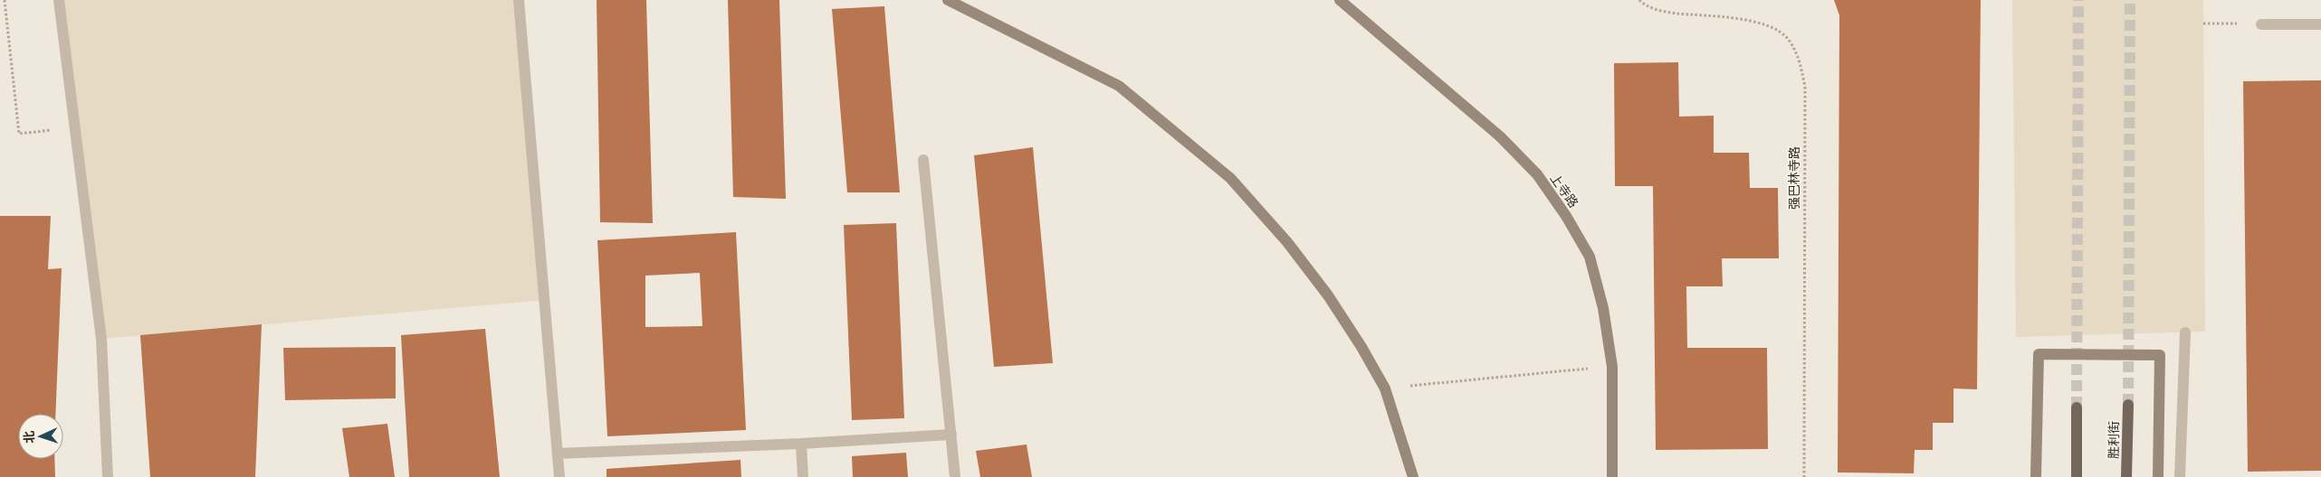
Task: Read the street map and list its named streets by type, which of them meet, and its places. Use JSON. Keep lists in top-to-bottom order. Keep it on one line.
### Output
{"streets":{"main road":["胜利街"],"street":["上寺路"],"path":["强巴林寺路"]},"north":"left"}
